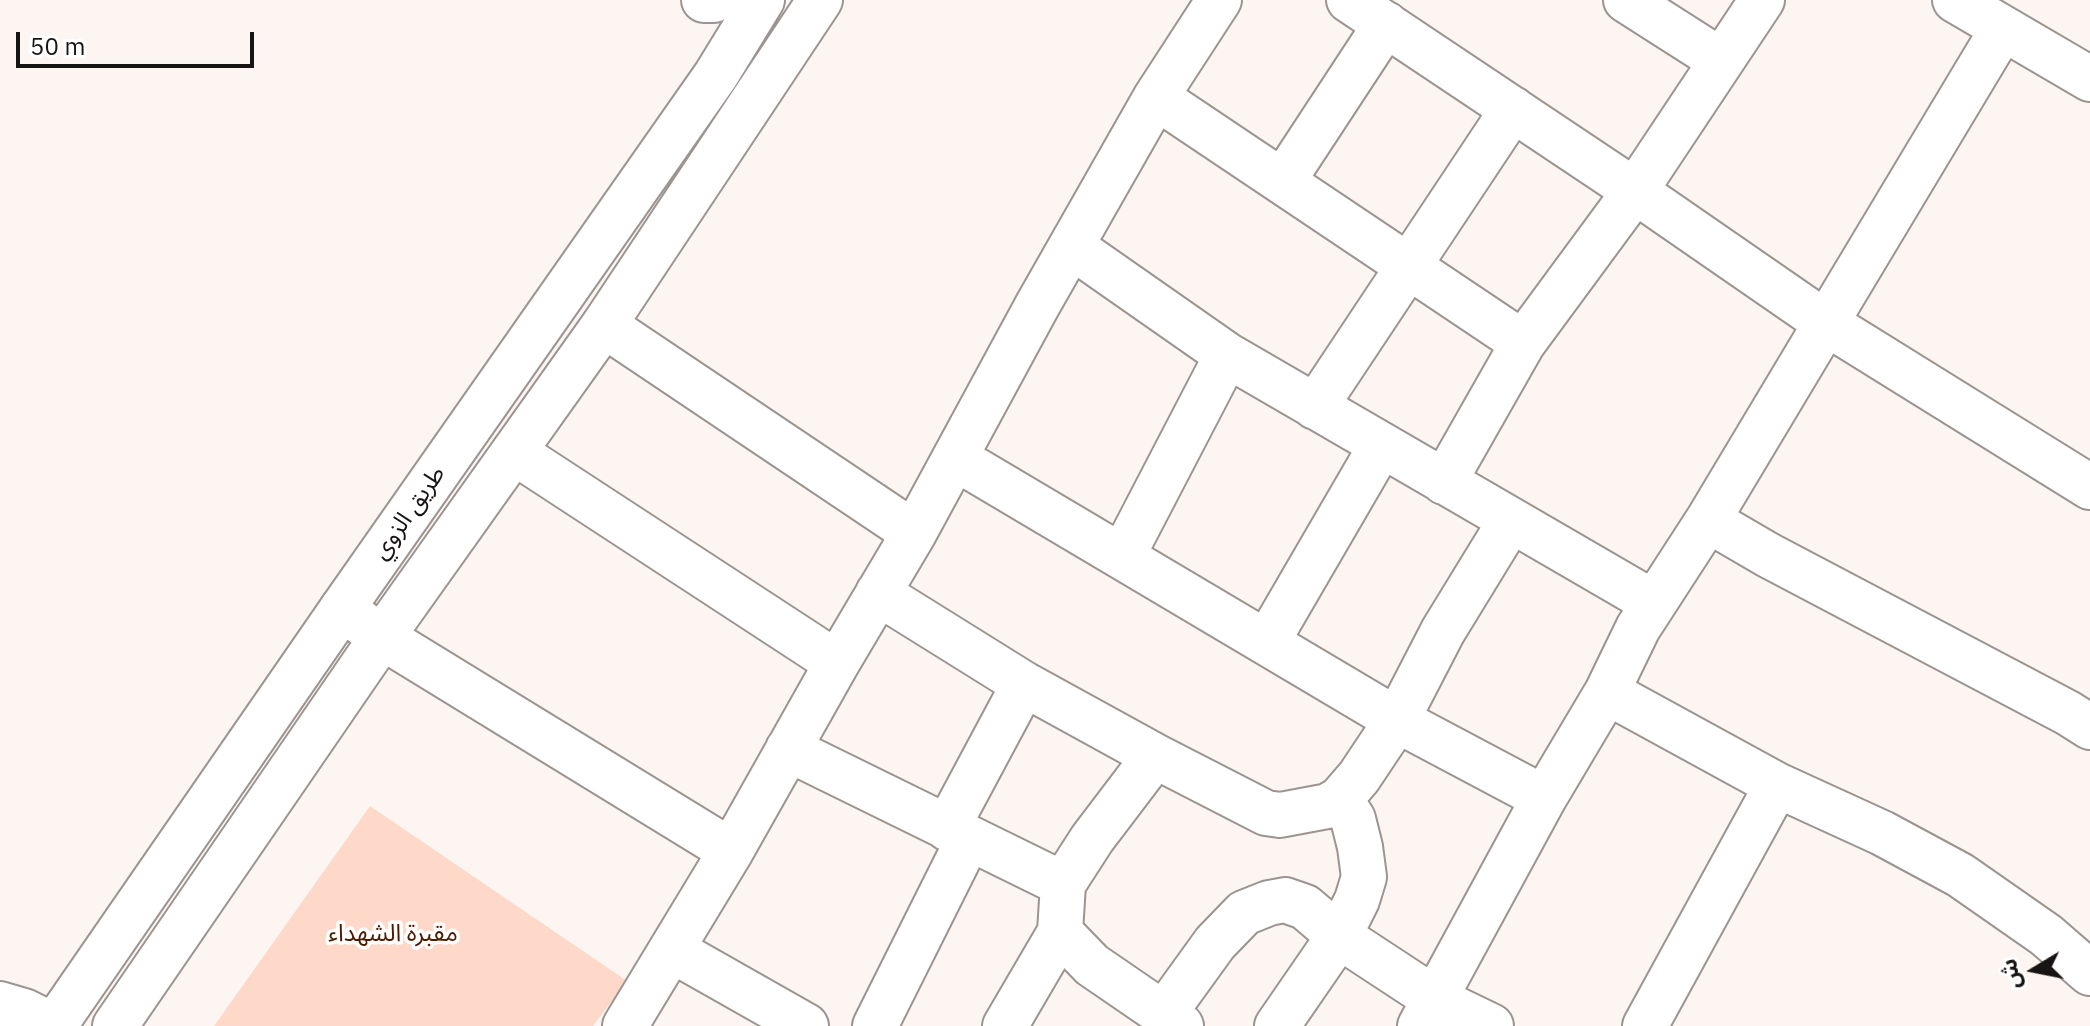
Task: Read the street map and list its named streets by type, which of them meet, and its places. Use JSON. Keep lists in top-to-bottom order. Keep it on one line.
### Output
{"streets":{"street":["طريق الزوي"]},"parks":["مقبرة الشهداء"],"scale_bar":"50 m","north":"left"}
